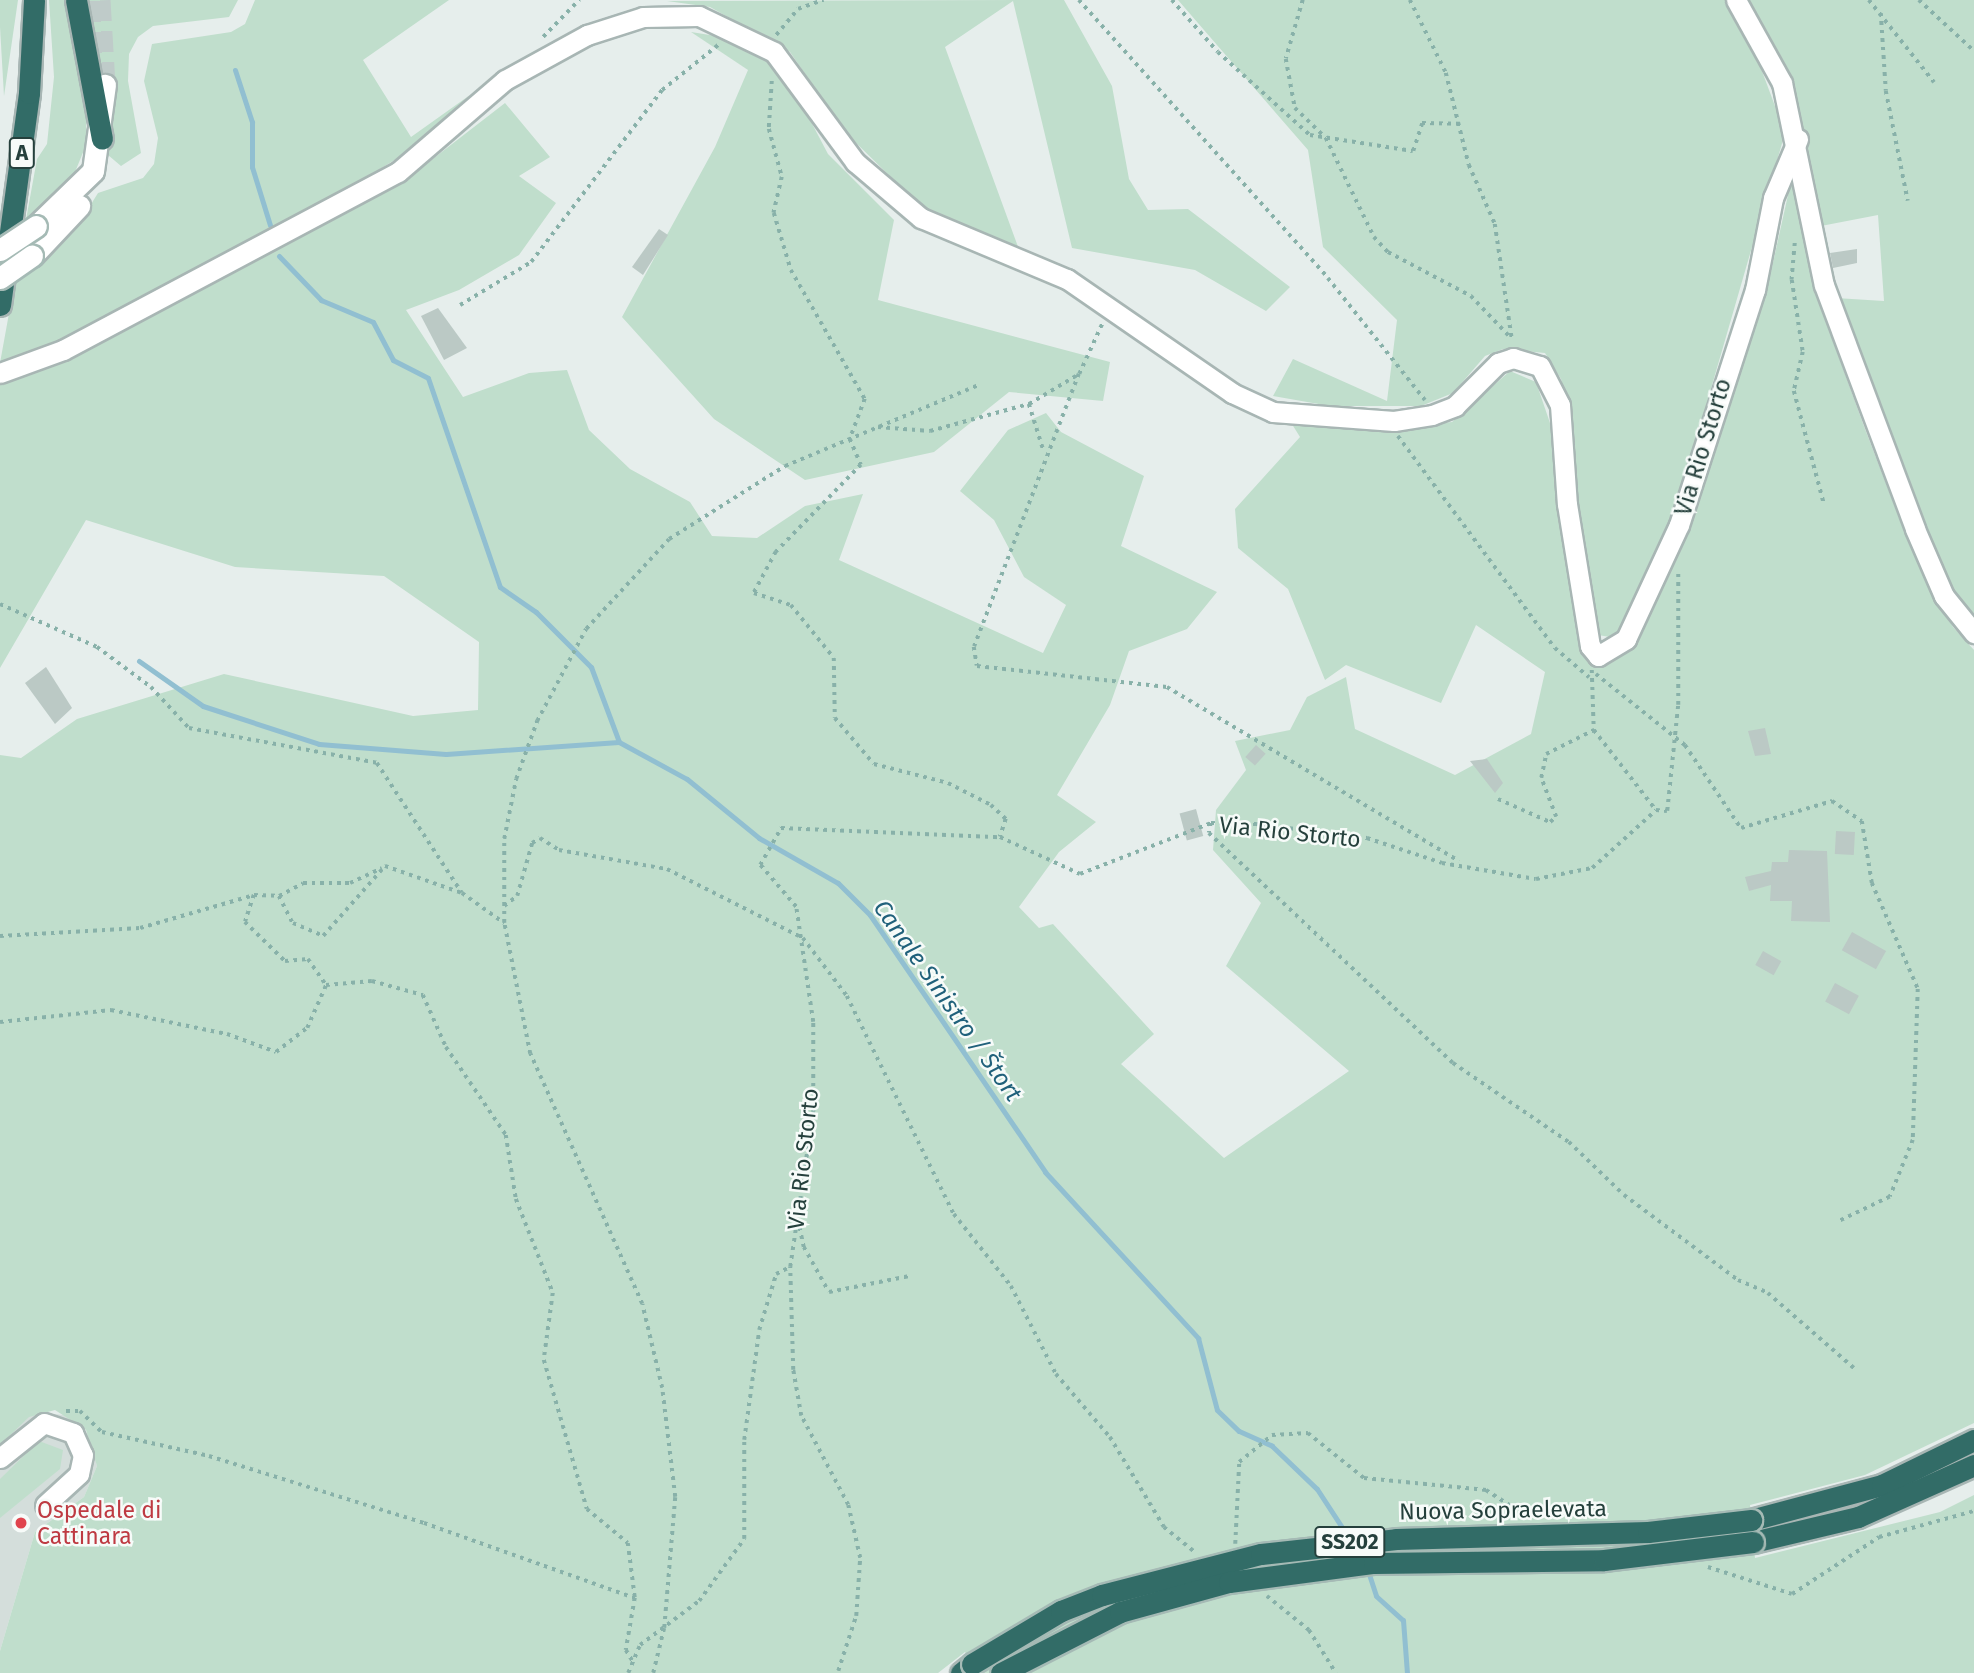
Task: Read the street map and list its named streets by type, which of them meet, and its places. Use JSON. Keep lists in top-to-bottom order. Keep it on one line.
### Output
{"streets":{"highway":["A","Nuova Sopraelevata","SS202"],"street":["Via Rio Storto"]},"water":["Canale Sinistro / Štort"],"places":["Ospedale di Cattinara"]}
